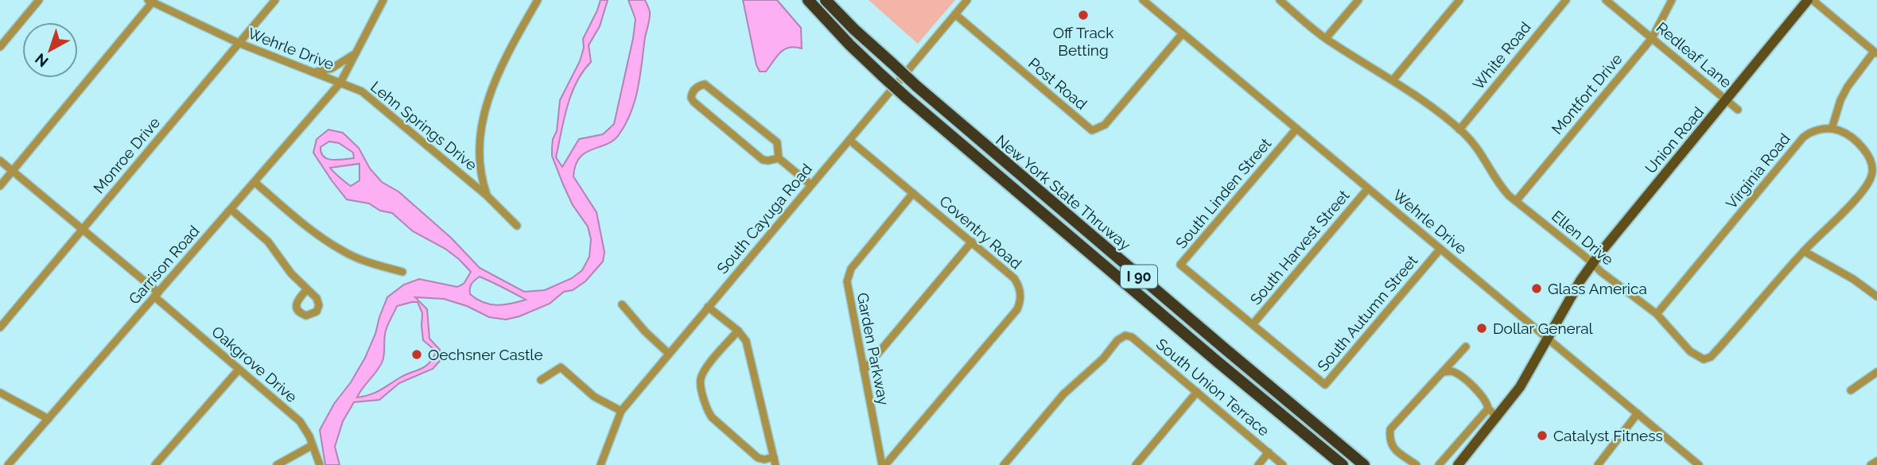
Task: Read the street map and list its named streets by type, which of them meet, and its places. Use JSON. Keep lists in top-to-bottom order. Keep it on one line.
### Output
{"streets":{"highway":["New York State Thruway","I 90"],"main road":["Union Road"],"street":["Wehrle Drive","Redleaf Lane","White Road","Post Road","Montfort Drive","Lehn Springs Drive","Monroe Drive","Virginia Road","South Linden Street","South Cayuga Road","Coventry Road","Ellen Drive","South Harvest Street","Garrison Road","South Autumn Street","Garden Parkway","Oakgrove Drive","South Union Terrace"]},"crossings":[["Wehrle Drive","Post Road"],["Wehrle Drive","Lehn Springs Drive"],["Wehrle Drive","Union Road"],["Wehrle Drive","Monroe Drive"],["Wehrle Drive","South Linden Street"],["Wehrle Drive","South Harvest Street"],["Wehrle Drive","Garrison Road"],["Wehrle Drive","South Autumn Street"],["Redleaf Lane","Montfort Drive"],["Redleaf Lane","Union Road"],["White Road","Ellen Drive"],["Post Road","South Cayuga Road"],["Montfort Drive","Ellen Drive"],["Lehn Springs Drive","Garrison Road"],["Union Road","Ellen Drive"],["Monroe Drive","Oakgrove Drive"],["Virginia Road","Ellen Drive"],["South Linden Street","South Harvest Street"],["South Linden Street","South Autumn Street"],["South Cayuga Road","Coventry Road"],["Coventry Road","Garden Parkway"],["South Harvest Street","South Autumn Street"],["Garrison Road","Oakgrove Drive"]],"places":["Off Track Betting","Glass America","Dollar General","Oechsner Castle","Catalyst Fitness"],"north":"bottom left"}
